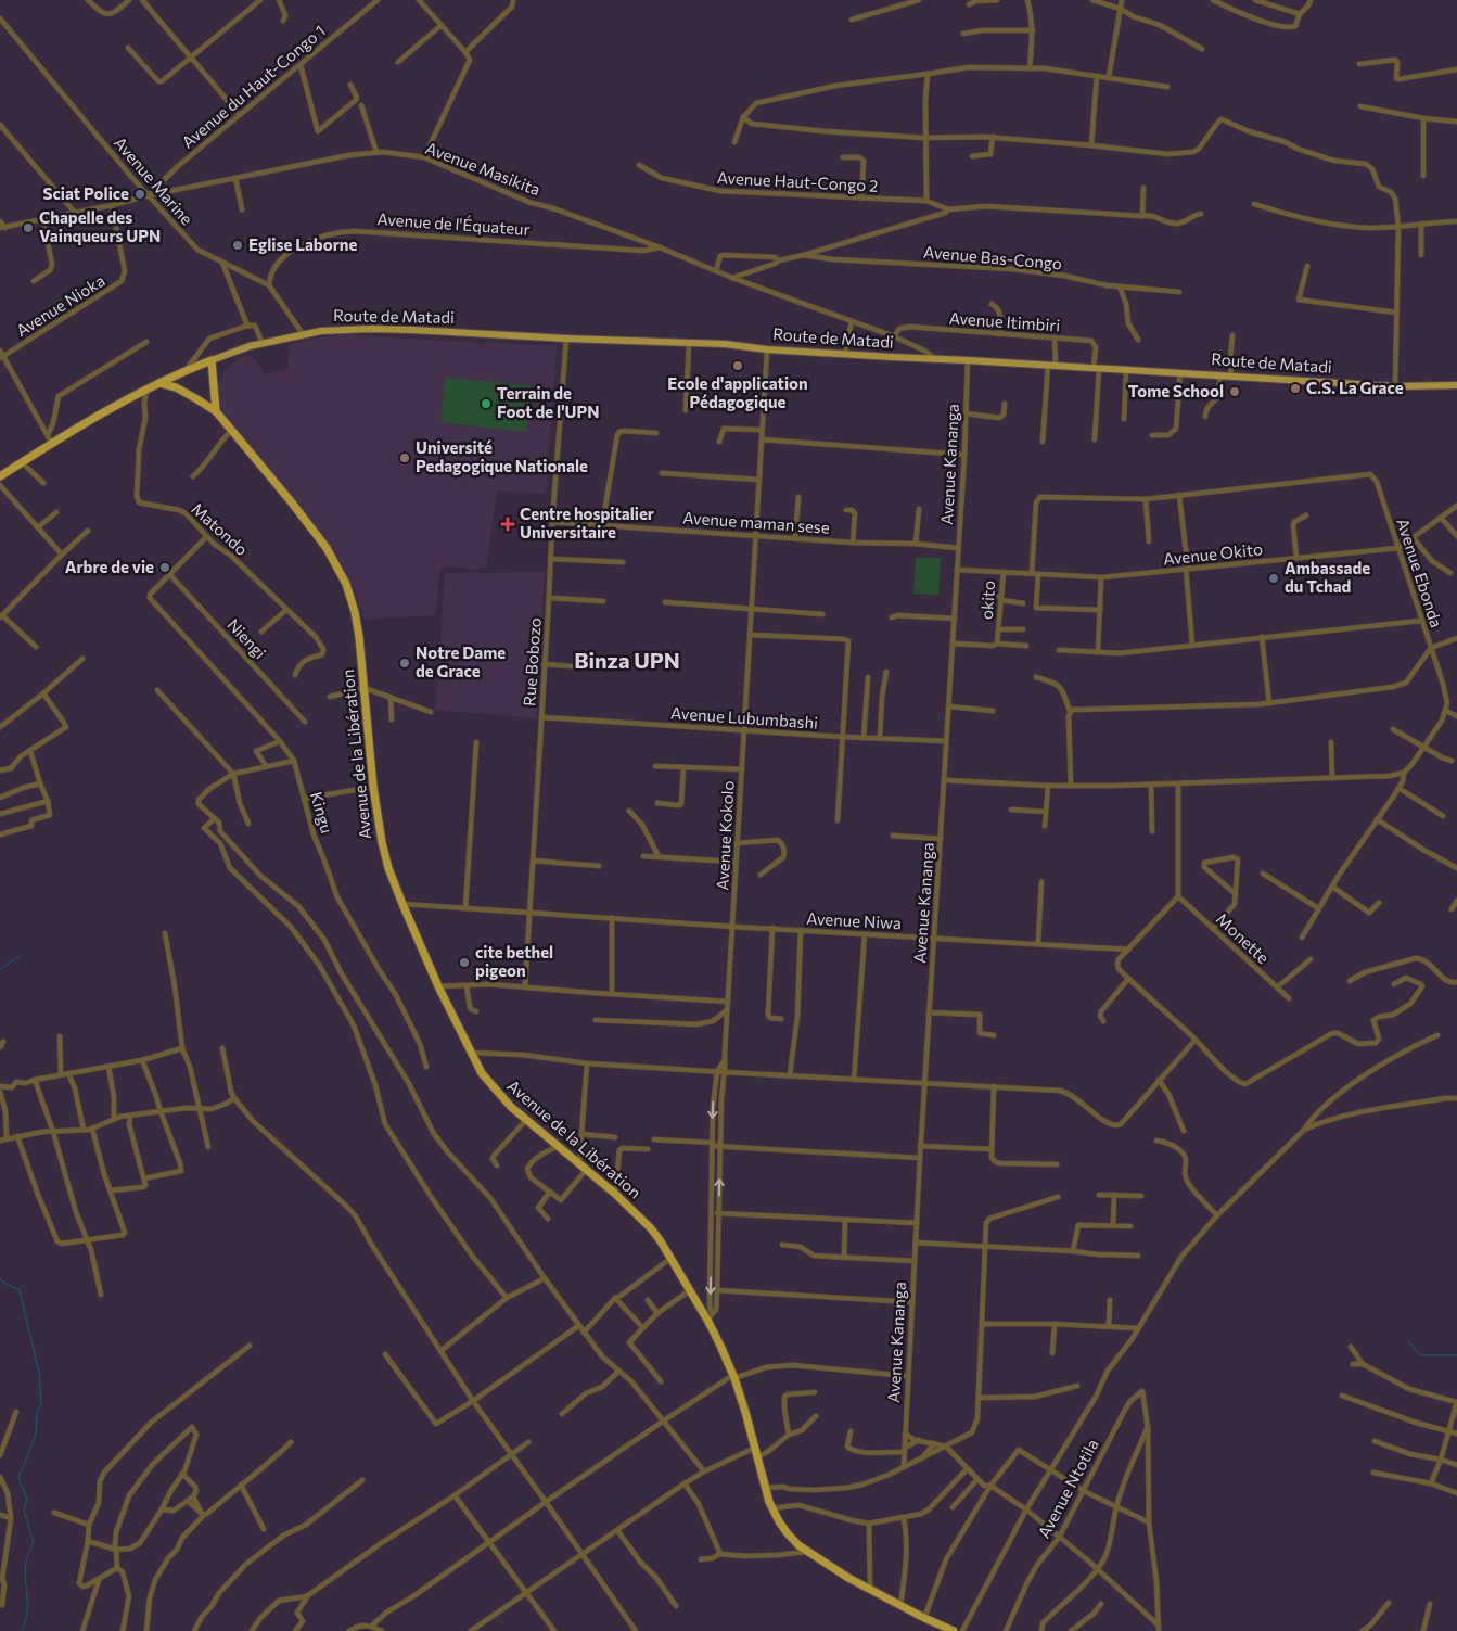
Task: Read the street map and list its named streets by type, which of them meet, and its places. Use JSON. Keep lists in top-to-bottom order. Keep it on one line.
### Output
{"streets":{"highway":["Avenue de la Libération"],"main road":["Route de Matadi"],"street":["Avenue du Haut-Congo 1","Avenue Masikita","Avenue Marine","Avenue Haut-Congo 2","Avenue de l'Équateur","Avenue Bas-Congo","Avenue Nioka","Avenue Itimbiri","Avenue Kananga","Avenue maman sese","Matondo","Avenue Okito","Avenue Ebonda","okito","Niengi","Rue Bobozo","Avenue Lubumbashi","Kingu","Avenue Kokolo","Avenue Niwa","Monette","Avenue Ntotila"]},"crossings":[["Avenue du Haut-Congo 1","Avenue Masikita"],["Avenue du Haut-Congo 1","Avenue Marine"],["Avenue Masikita","Avenue Marine"],["Avenue Masikita","Avenue de l'Équateur"],["Avenue Masikita","Avenue Nioka"],["Avenue Masikita","Route de Matadi"],["Avenue Masikita","Avenue Itimbiri"],["Avenue Marine","Avenue de l'Équateur"],["Avenue Marine","Route de Matadi"],["Route de Matadi","Avenue Itimbiri"],["Route de Matadi","Avenue Kananga"],["Route de Matadi","Rue Bobozo"],["Route de Matadi","Avenue Kokolo"],["Avenue Kananga","Avenue maman sese"],["Avenue Kananga","Avenue Okito"],["Avenue Kananga","okito"],["Avenue Kananga","Avenue Lubumbashi"],["Avenue Kananga","Avenue Niwa"],["Avenue maman sese","Rue Bobozo"],["Avenue maman sese","Avenue Kokolo"],["Avenue Okito","Avenue Ebonda"],["Avenue Okito","okito"],["Niengi","Kingu"],["Rue Bobozo","Avenue Lubumbashi"],["Rue Bobozo","Avenue Niwa"],["Avenue Lubumbashi","Avenue Kokolo"],["Avenue de la Libération","Avenue Kokolo"],["Avenue de la Libération","Avenue Niwa"],["Avenue Kokolo","Avenue Niwa"]],"districts":["Binza UPN"],"places":{"other":["Sciat Police","Chapelle des Vainqueurs UPN","Eglise Laborne","Ecole d'application Pédagogique","C.S. La Grace","Tome School","Terrain de Foot de l'UPN","Université Pedagogique Nationale","Arbre de vie","Ambassade du Tchad","Notre Dame de Grace","cite bethel pigeon"],"health":["Centre hospitalier Universitaire"]}}
